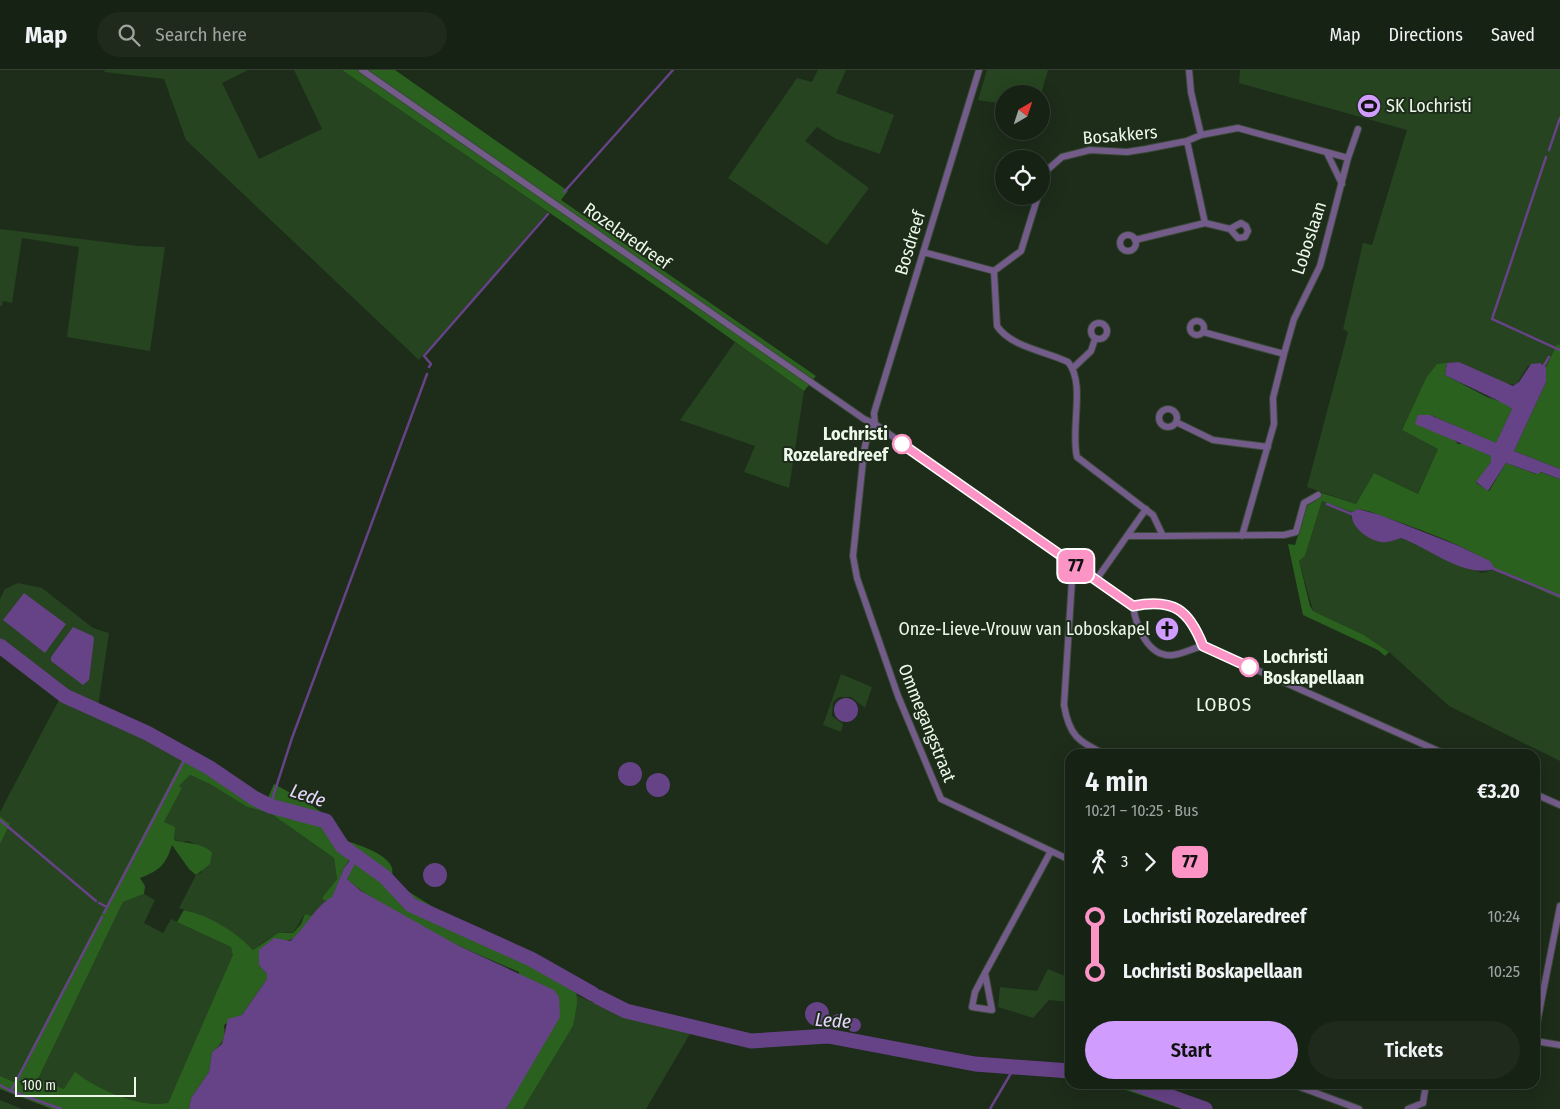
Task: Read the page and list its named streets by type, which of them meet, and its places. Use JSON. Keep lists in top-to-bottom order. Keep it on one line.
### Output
{"streets":{"street":["Bosakkers","Rozelaredreef","Loboslaan","Bosdreef","Ommegangstraat"]},"crossings":[["Bosakkers","Loboslaan"],["Rozelaredreef","Bosdreef"],["Rozelaredreef","Ommegangstraat"],["Bosdreef","Ommegangstraat"]],"districts":["LOBOS"],"water":["Lede"],"places":{"sports":["SK Lochristi"],"other":["Lochristi Rozelaredreef","Lochristi Boskapellaan"],"church":["Onze-Lieve-Vrouw van Loboskapel"]},"lines":["bus line 77"],"scale_bar":"100 m","north":"top right","page":{"header":"Map","search":"Search here","nav":["Map","Directions","Saved"],"on_map":"77","heading":["4 min","10:21 – 10:25 · Bus","€3.20"],"legs":["3","77"],"list":[{"name":"Lochristi Rozelaredreef","value":"10:24"},{"name":"Lochristi Boskapellaan","value":"10:25"}],"buttons":["Start","Tickets"],"scale":"100 m"}}
